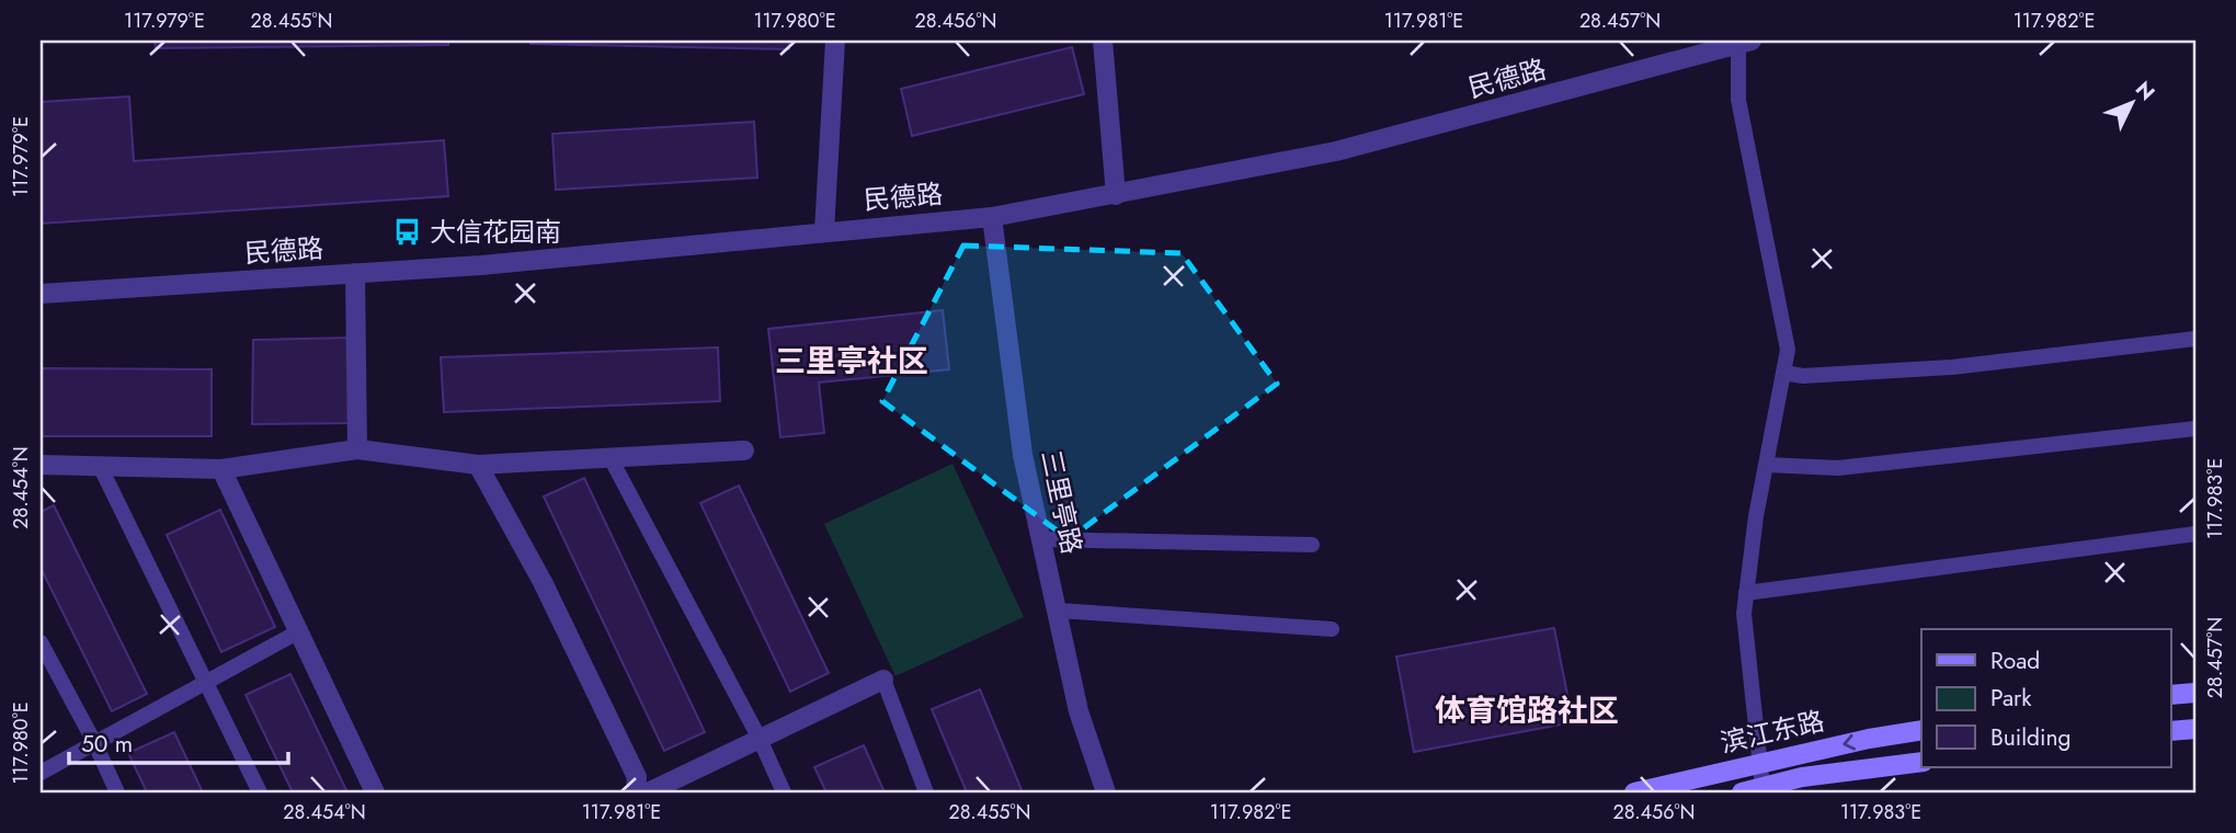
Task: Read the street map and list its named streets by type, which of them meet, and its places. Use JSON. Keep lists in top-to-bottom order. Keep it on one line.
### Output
{"streets":{"main road":["滨江东路"],"street":["民德路","三里亭路"]},"crossings":[["民德路","三里亭路"]],"districts":["三里亭社区","体育馆路社区"],"places":{"bus stop":["大信花园南"]},"legend":["Road","Park","Building"],"scale_bar":"50 m","north":"top right","coordinates":["117.979°E","28.455°N","117.980°E","28.456°N","117.981°E","28.457°N","117.982°E","28.454°N","117.983°E"]}
